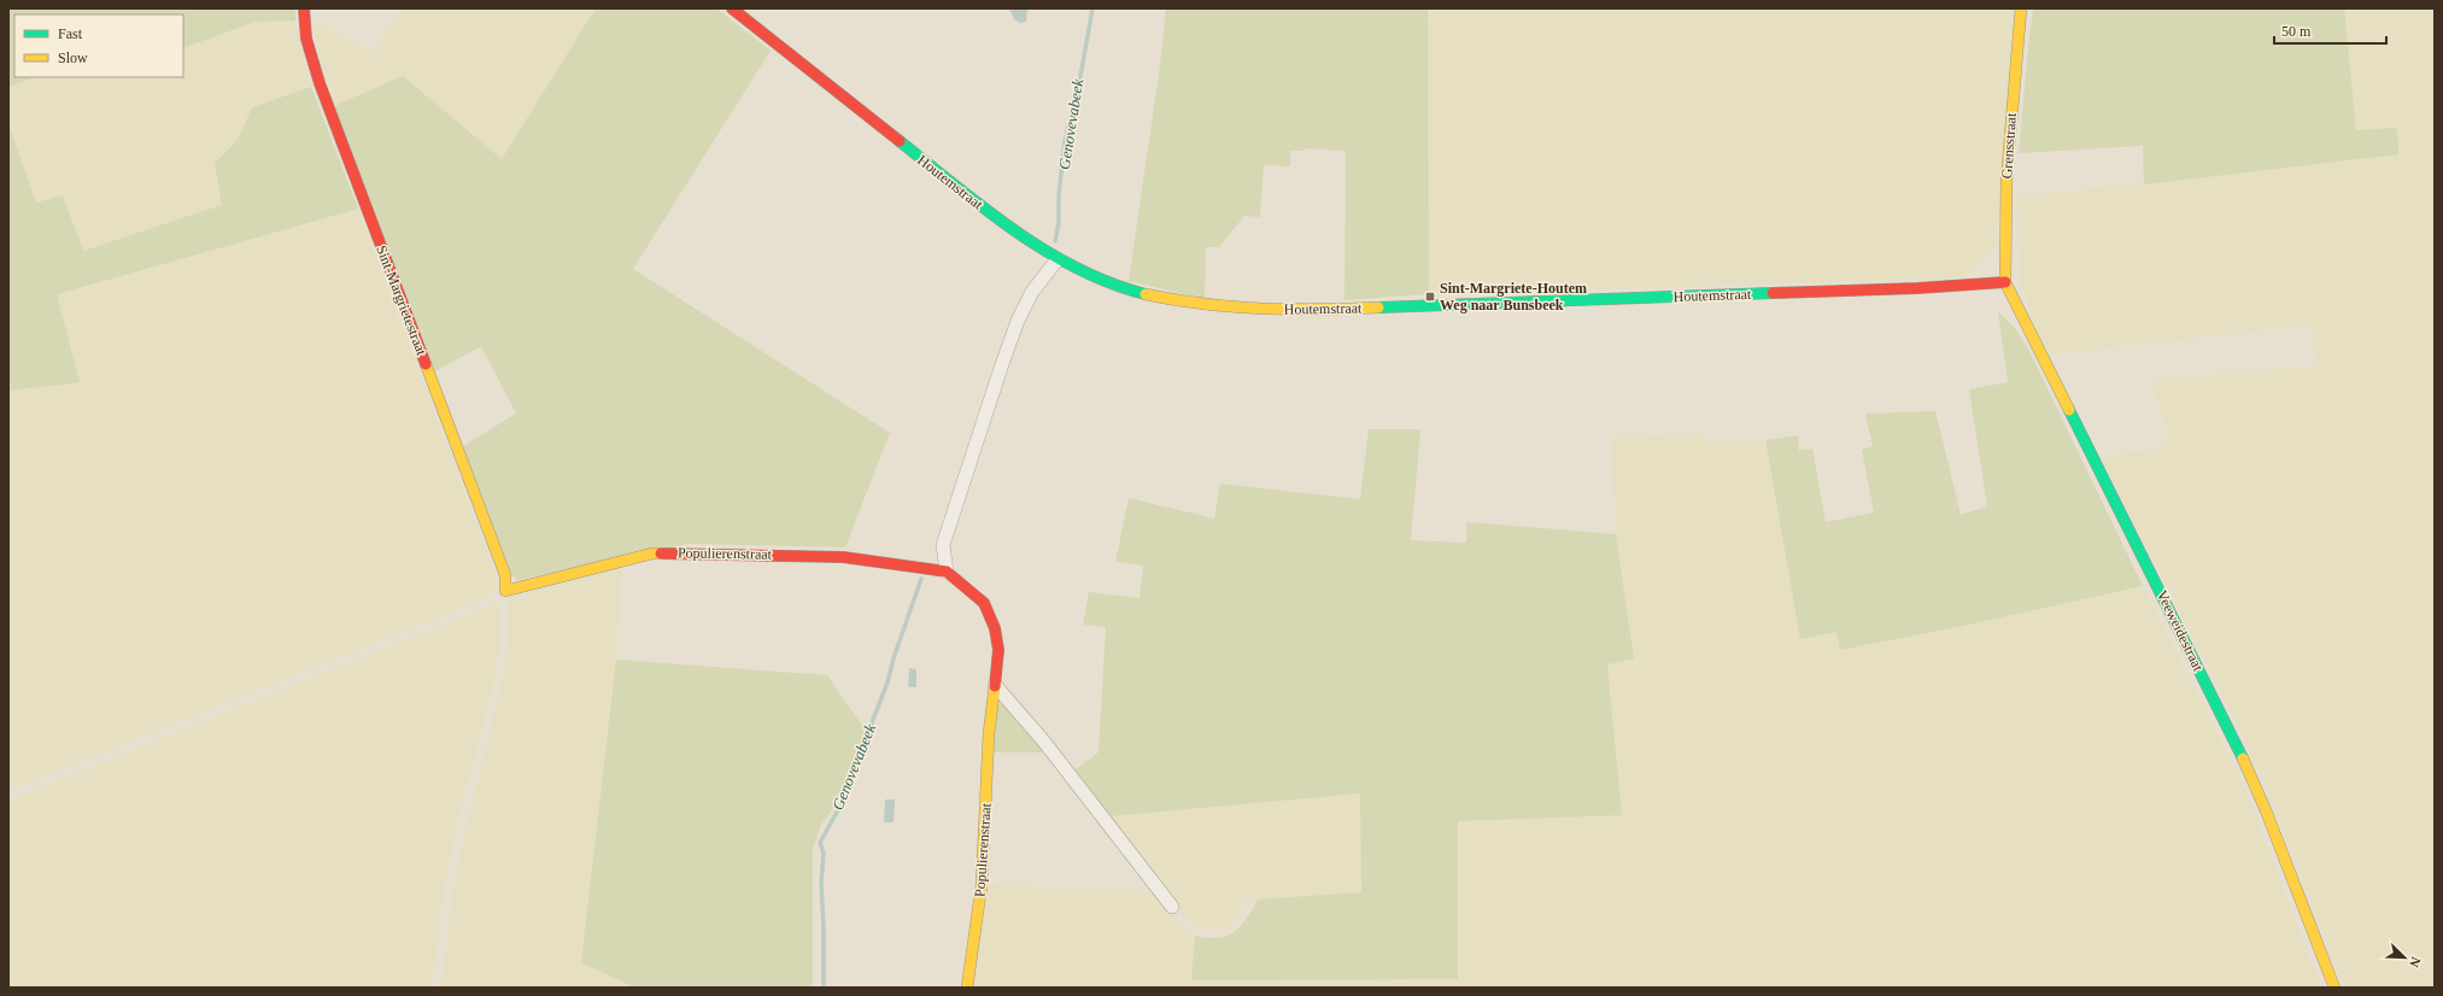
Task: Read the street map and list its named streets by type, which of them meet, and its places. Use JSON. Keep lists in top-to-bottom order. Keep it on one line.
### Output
{"streets":{"street":["Grensstraat","Houtemstraat","Sint-Margrietestraat","Populierenstraat","Veeweidestraat"]},"crossings":[["Grensstraat","Houtemstraat"],["Grensstraat","Veeweidestraat"],["Houtemstraat","Veeweidestraat"],["Sint-Margrietestraat","Populierenstraat"]],"water":["Genovevabeek"],"places":{"transit":["Sint-Margriete-Houtem Weg naar Bunsbeek"]},"legend":["Fast","Slow"],"scale_bar":"50 m","north":"bottom right"}
